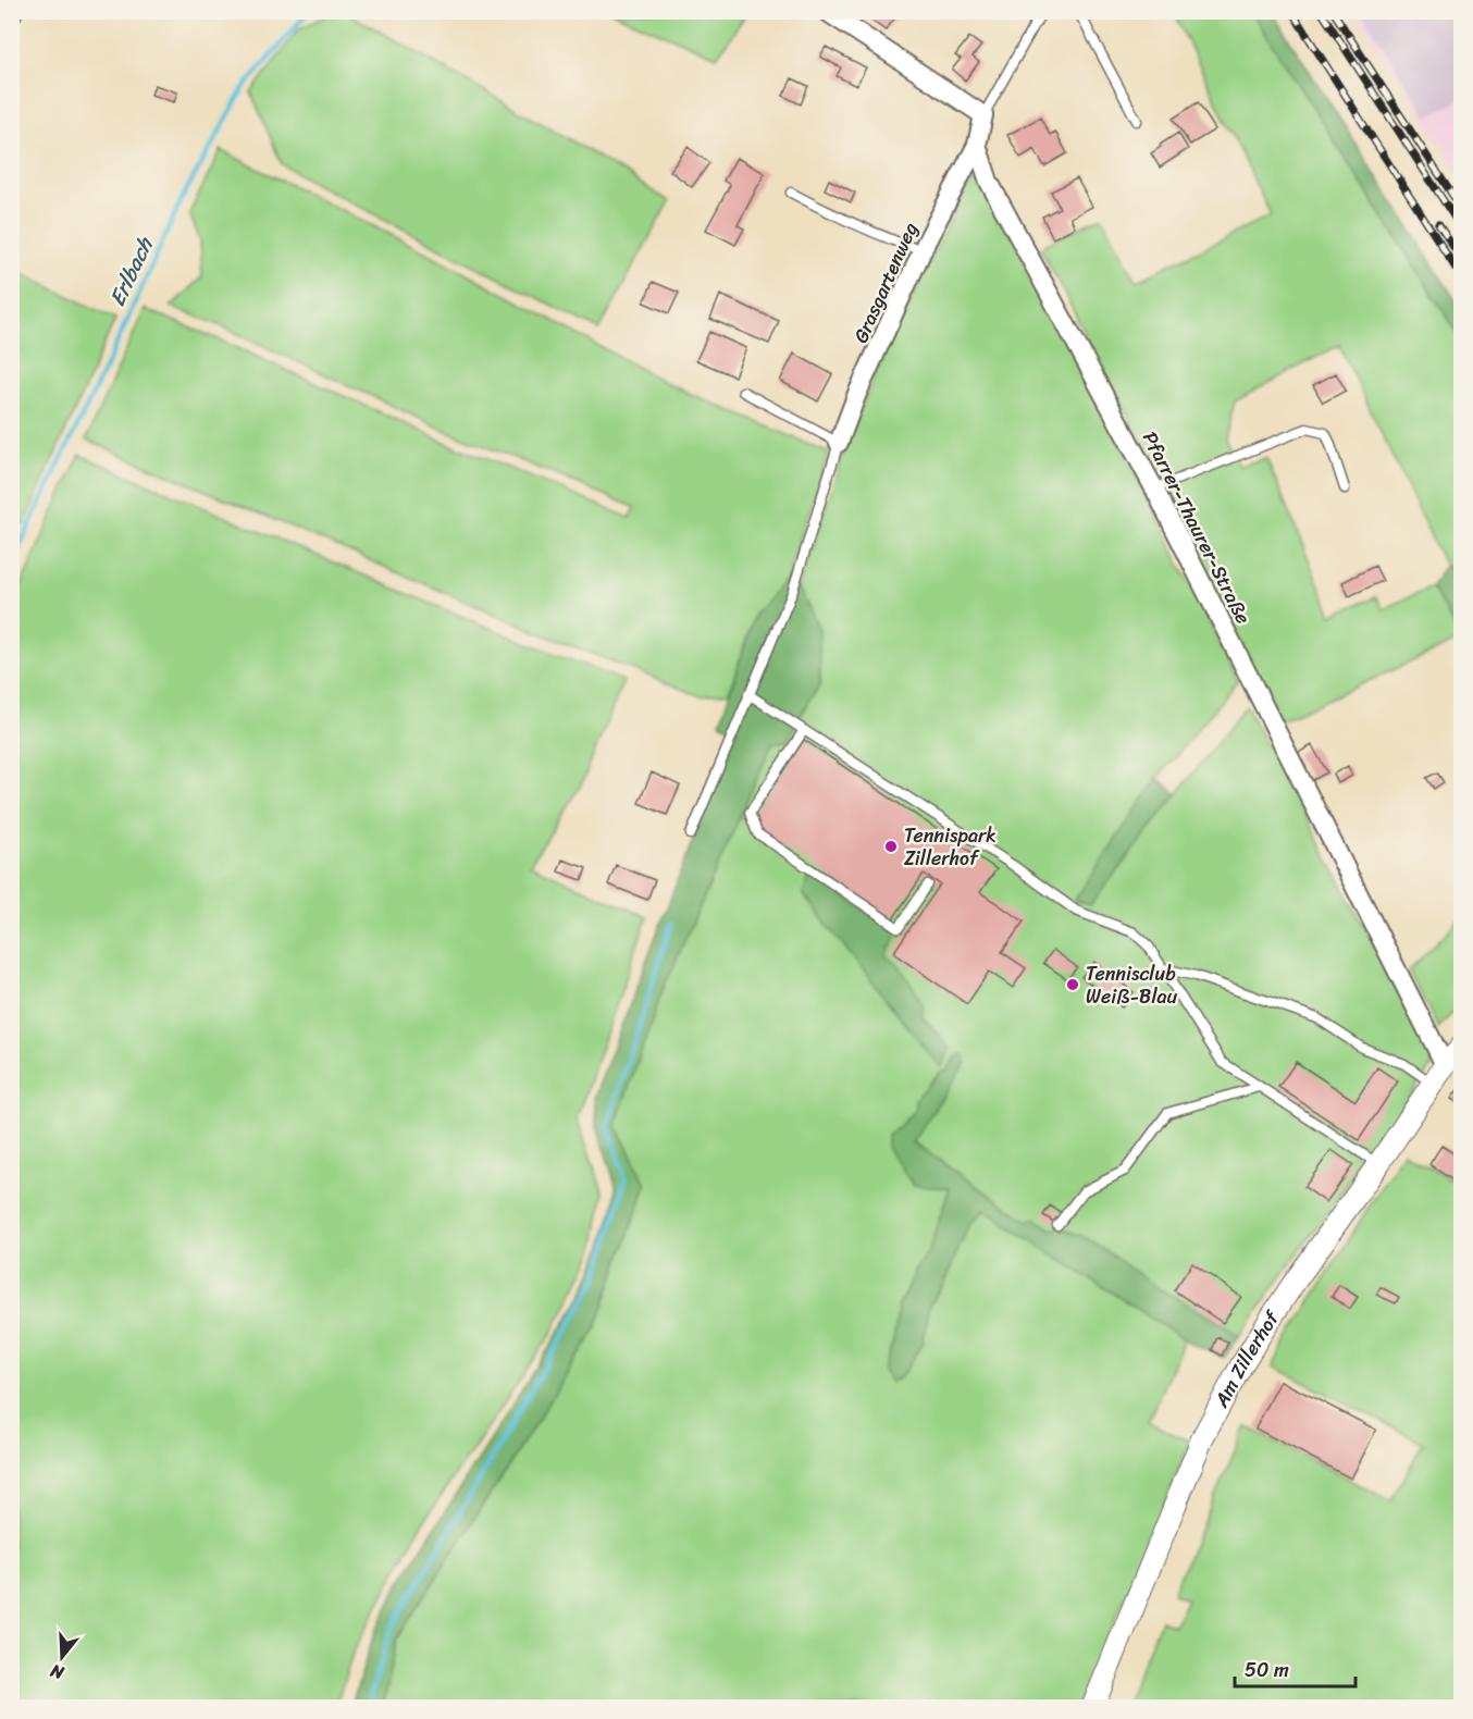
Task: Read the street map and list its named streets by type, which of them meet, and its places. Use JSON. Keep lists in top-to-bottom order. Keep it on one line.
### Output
{"streets":{"street":["Grasgartenweg","Pfarrer-Thaurer-Straße","Am Zillerhof"]},"crossings":[["Grasgartenweg","Pfarrer-Thaurer-Straße"],["Pfarrer-Thaurer-Straße","Am Zillerhof"]],"water":["Erlbach"],"places":["Tennispark Zillerhof","Tennisclub Weiß-Blau"],"scale_bar":"50 m","north":"bottom"}
